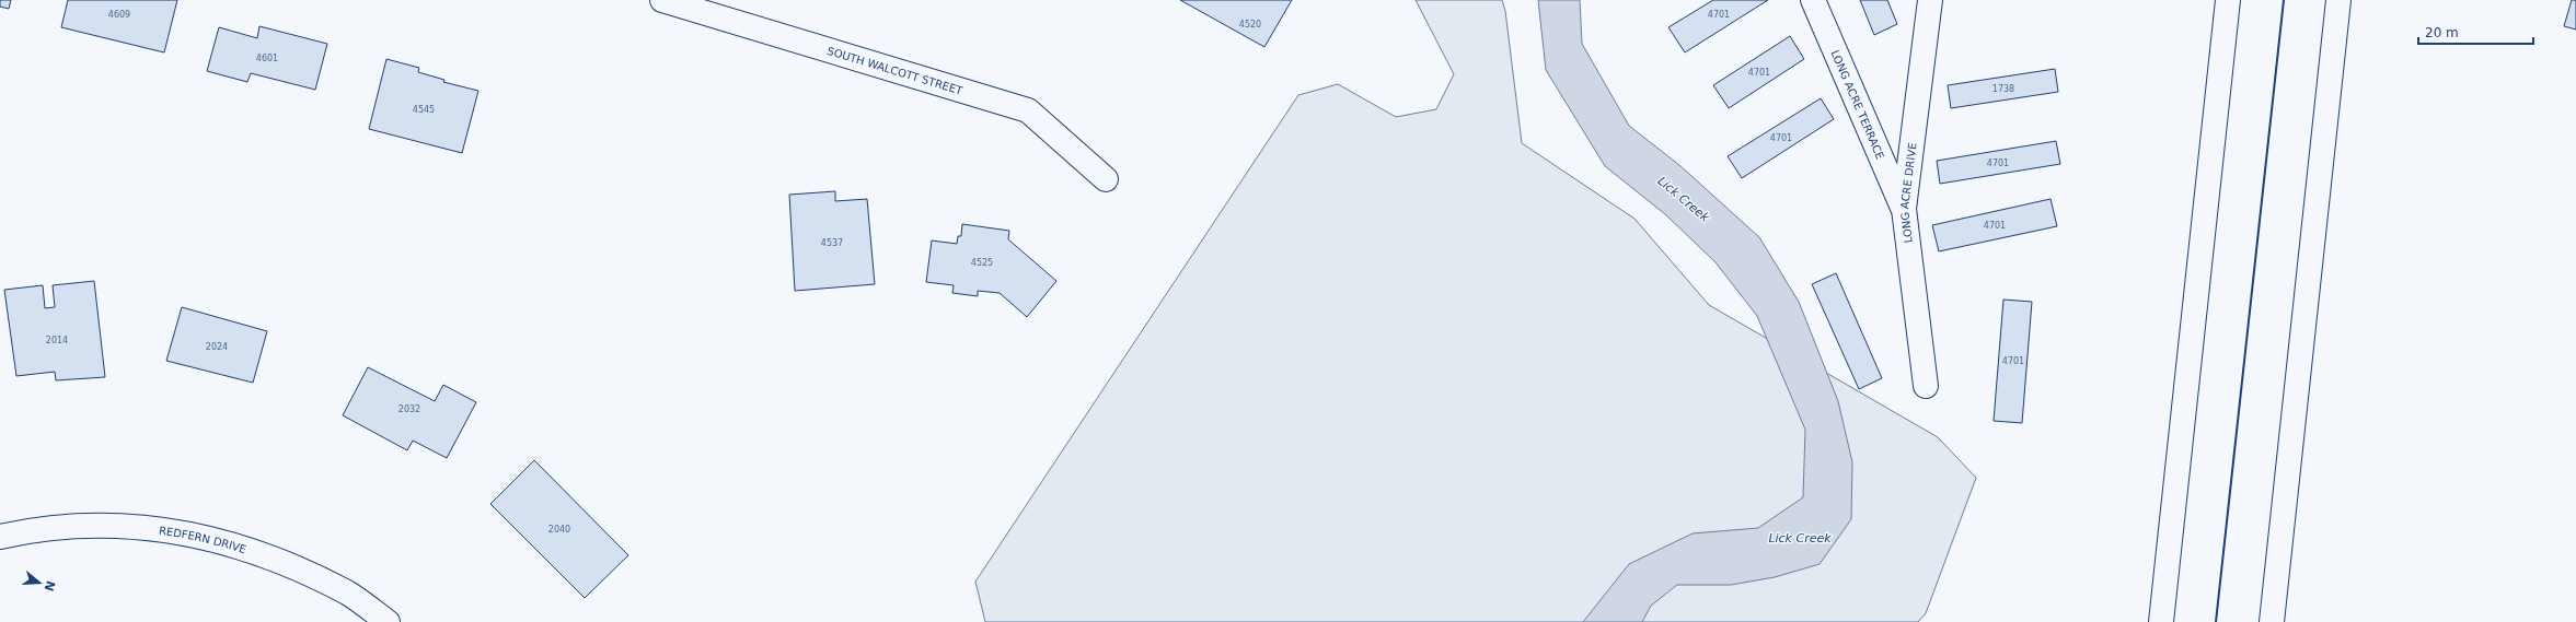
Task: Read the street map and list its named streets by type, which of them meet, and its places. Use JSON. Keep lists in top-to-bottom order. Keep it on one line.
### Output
{"streets":{"main road":["SOUTH WALCOTT STREET","LONG ACRE TERRACE","LONG ACRE DRIVE","REDFERN DRIVE"]},"crossings":[["LONG ACRE TERRACE","LONG ACRE DRIVE"]],"water":["Lick Creek"],"house_numbers":["4609","4701","4520","4601","4701","1738","4545","4701","4701","4701","4537","4525","2014","2024","4701","2032","2040"],"scale_bar":"20 m","north":"right"}
